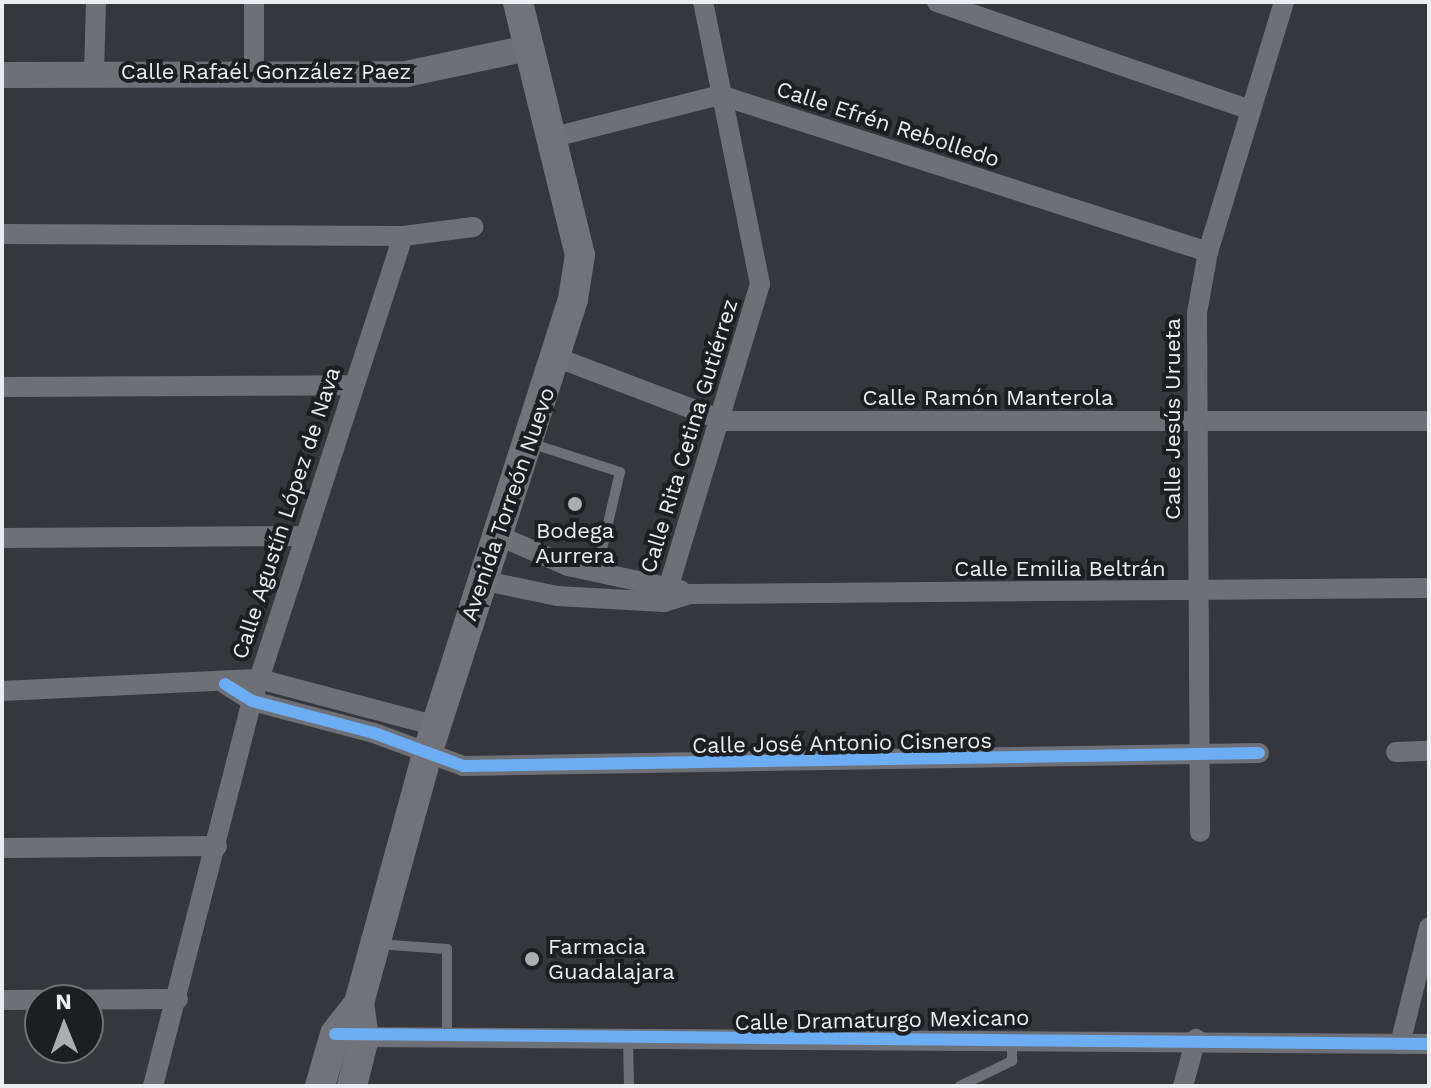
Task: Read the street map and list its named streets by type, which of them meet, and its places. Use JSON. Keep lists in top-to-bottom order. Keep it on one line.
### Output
{"streets":{"main road":["Avenida Torreón Nuevo"],"street":["Calle Rafaél González Paez","Calle Efrén Rebolledo","Calle Ramón Manterola","Calle Jesús Urueta","Calle Rita Cetina Gutiérrez","Calle Agustín López de Nava","Calle Emilia Beltrán","Calle José Antonio Cisneros","Calle Dramaturgo Mexicano"]},"crossings":[["Calle Rafaél González Paez","Avenida Torreón Nuevo"],["Calle Efrén Rebolledo","Calle Jesús Urueta"],["Calle Efrén Rebolledo","Calle Rita Cetina Gutiérrez"],["Calle Ramón Manterola","Calle Jesús Urueta"],["Calle Ramón Manterola","Calle Rita Cetina Gutiérrez"],["Calle Ramón Manterola","Avenida Torreón Nuevo"],["Calle Jesús Urueta","Calle Emilia Beltrán"],["Calle Jesús Urueta","Calle José Antonio Cisneros"],["Calle Rita Cetina Gutiérrez","Calle Emilia Beltrán"],["Avenida Torreón Nuevo","Calle Emilia Beltrán"],["Avenida Torreón Nuevo","Calle José Antonio Cisneros"],["Avenida Torreón Nuevo","Calle Dramaturgo Mexicano"]],"places":["Bodega Aurrera","Farmacia Guadalajara"],"north":"top"}
